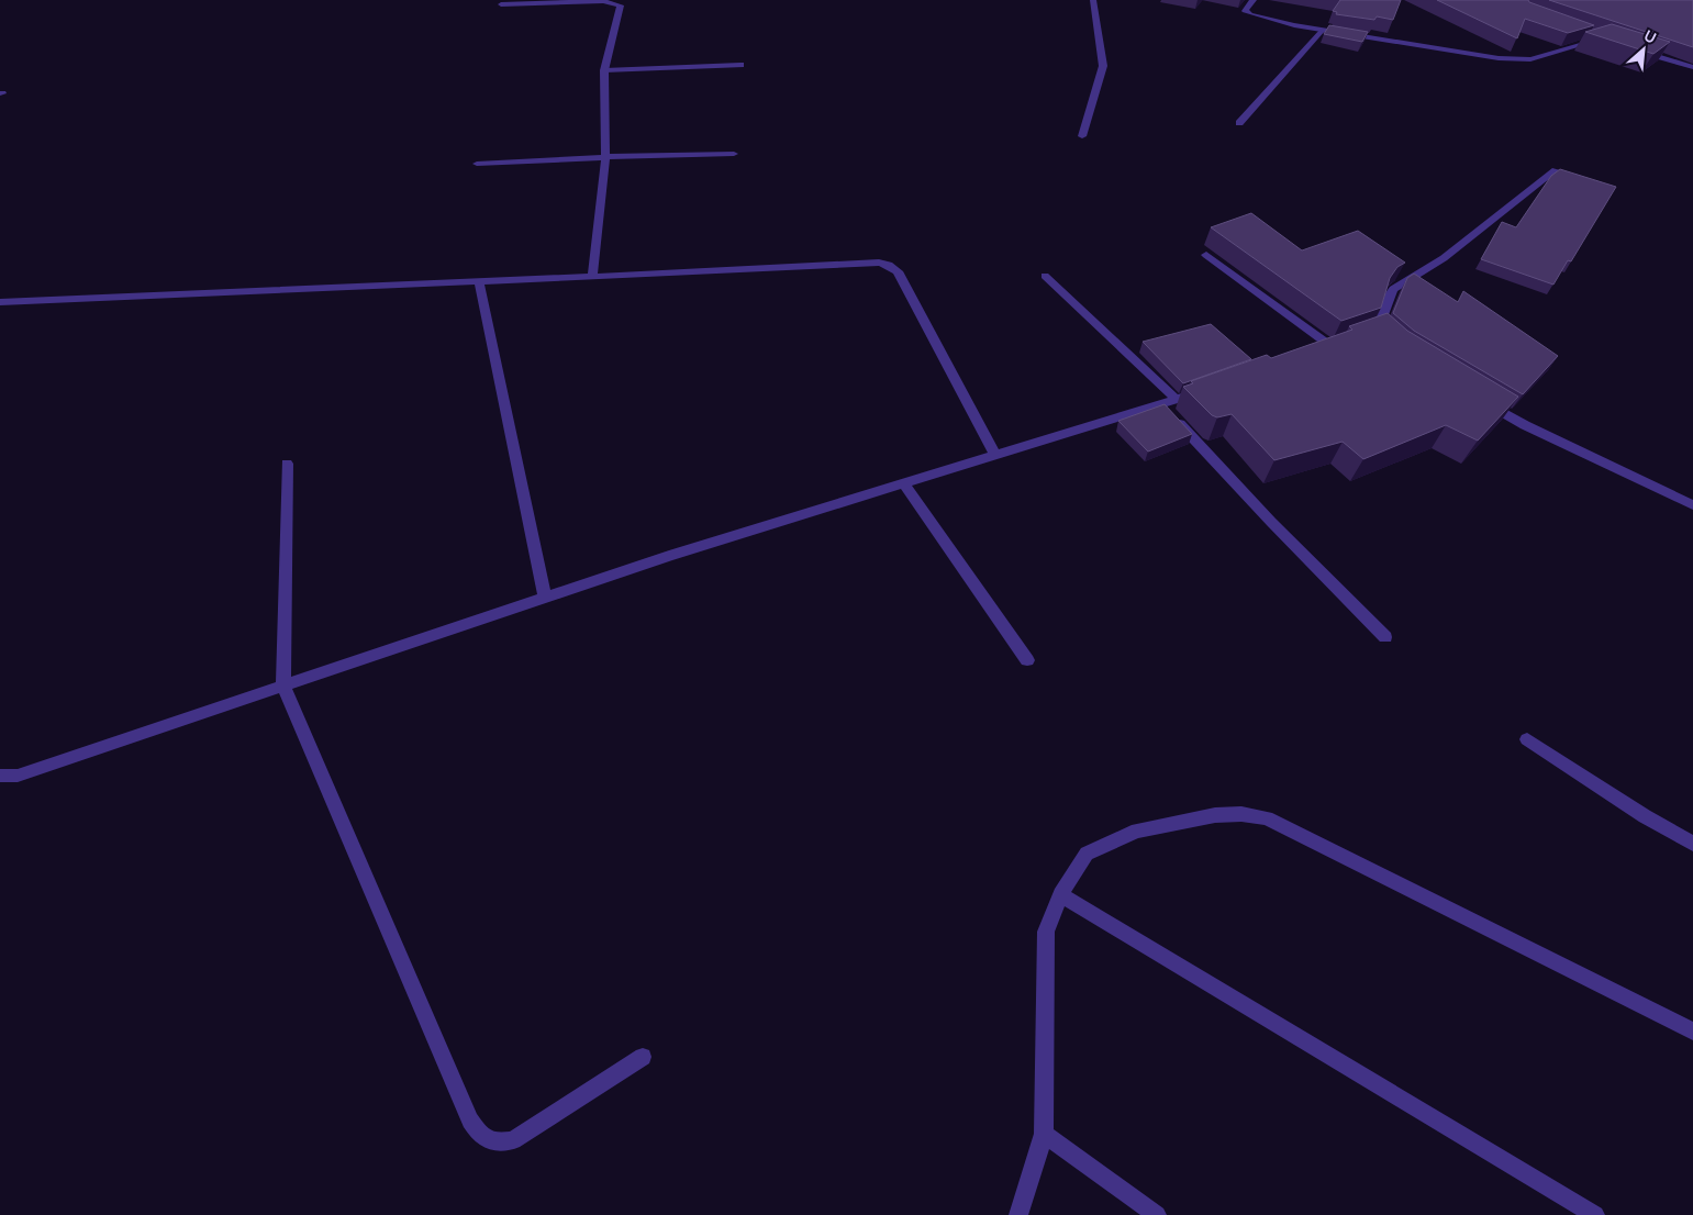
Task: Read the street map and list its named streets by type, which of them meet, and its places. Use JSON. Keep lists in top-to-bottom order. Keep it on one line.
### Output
{"north":"top right"}
